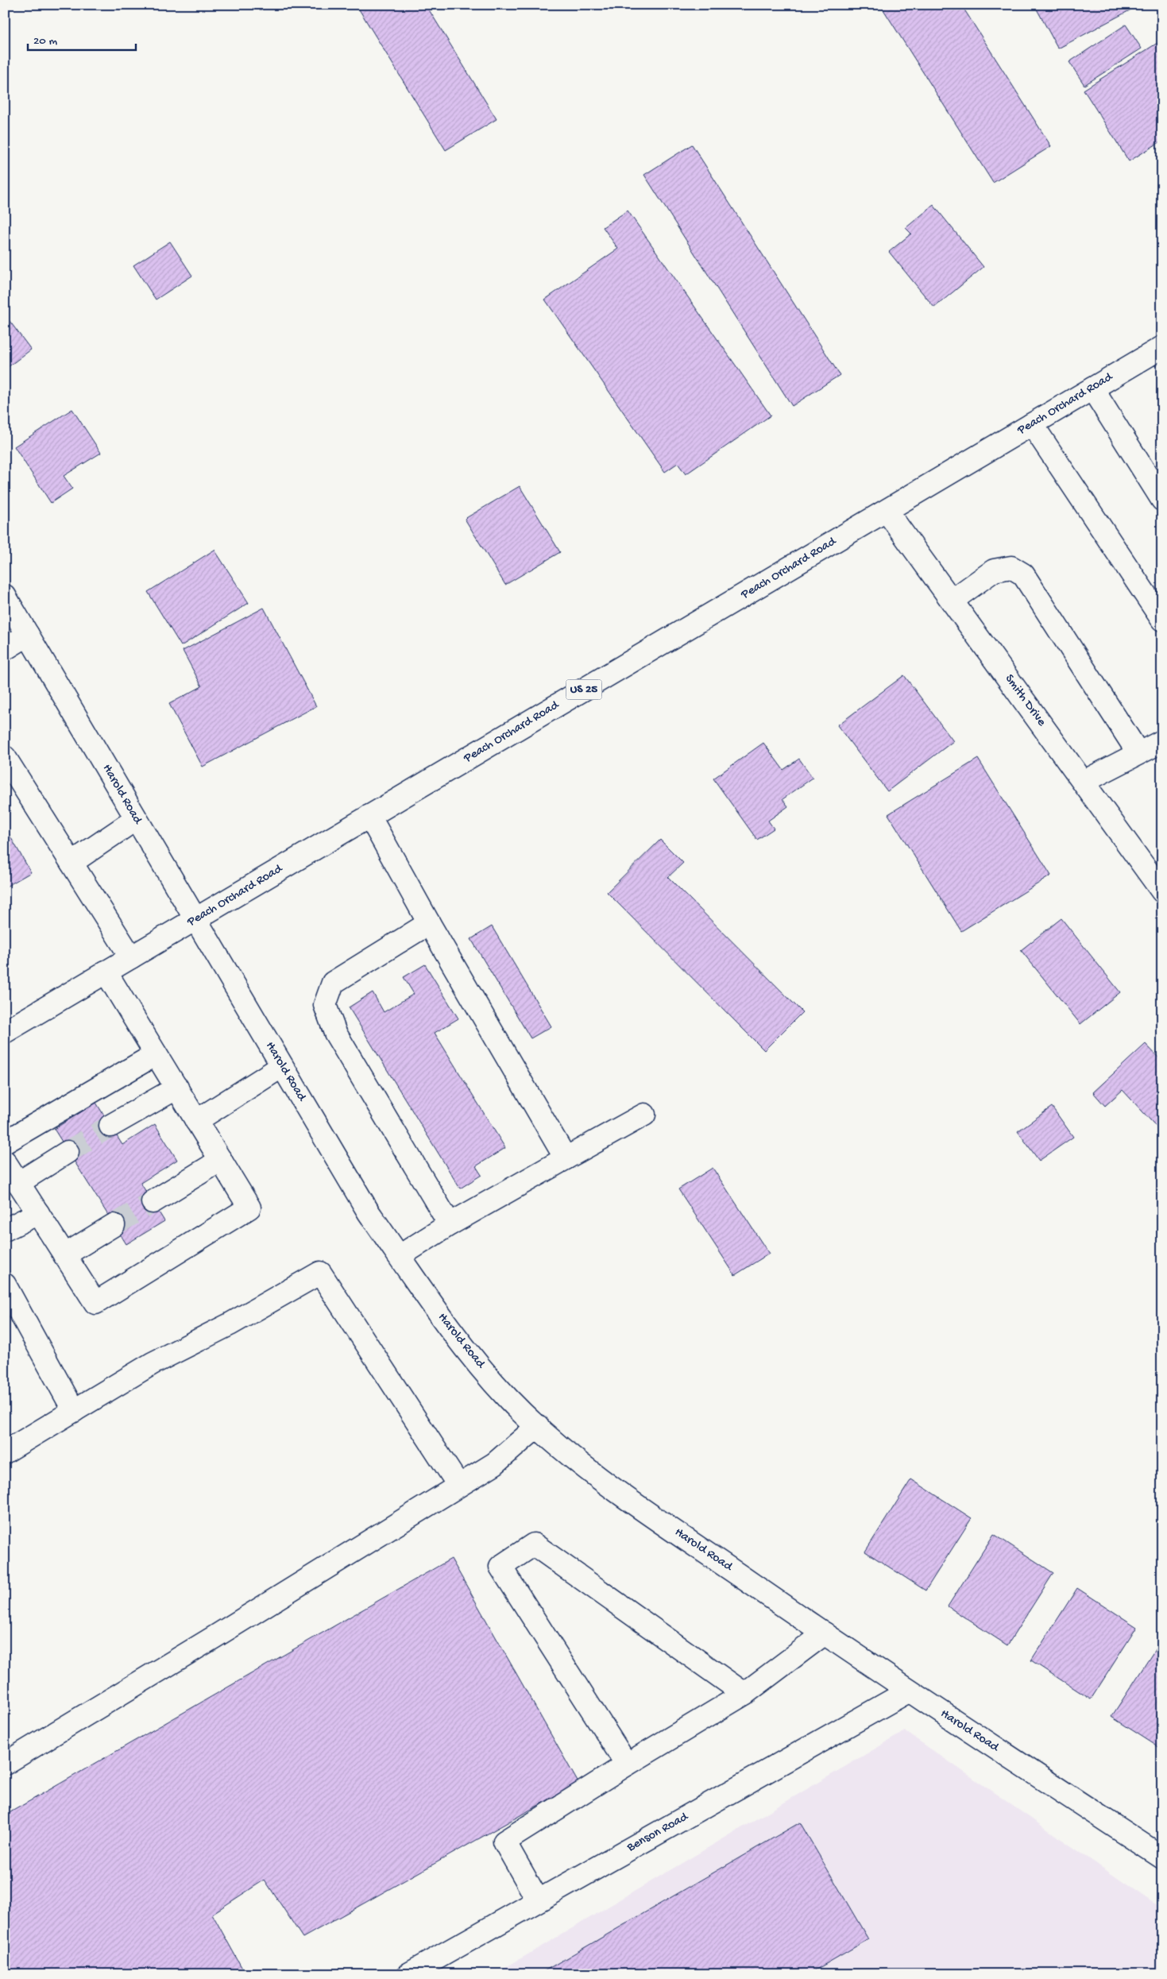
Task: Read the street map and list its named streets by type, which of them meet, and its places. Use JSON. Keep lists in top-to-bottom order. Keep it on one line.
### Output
{"streets":{"street":["Peach Orchard Road","US 25","Smith Drive","Harold Road","Benson Road"]},"crossings":[["Peach Orchard Road","Smith Drive"],["Peach Orchard Road","Harold Road"],["Harold Road","Benson Road"]],"scale_bar":"20 m"}
